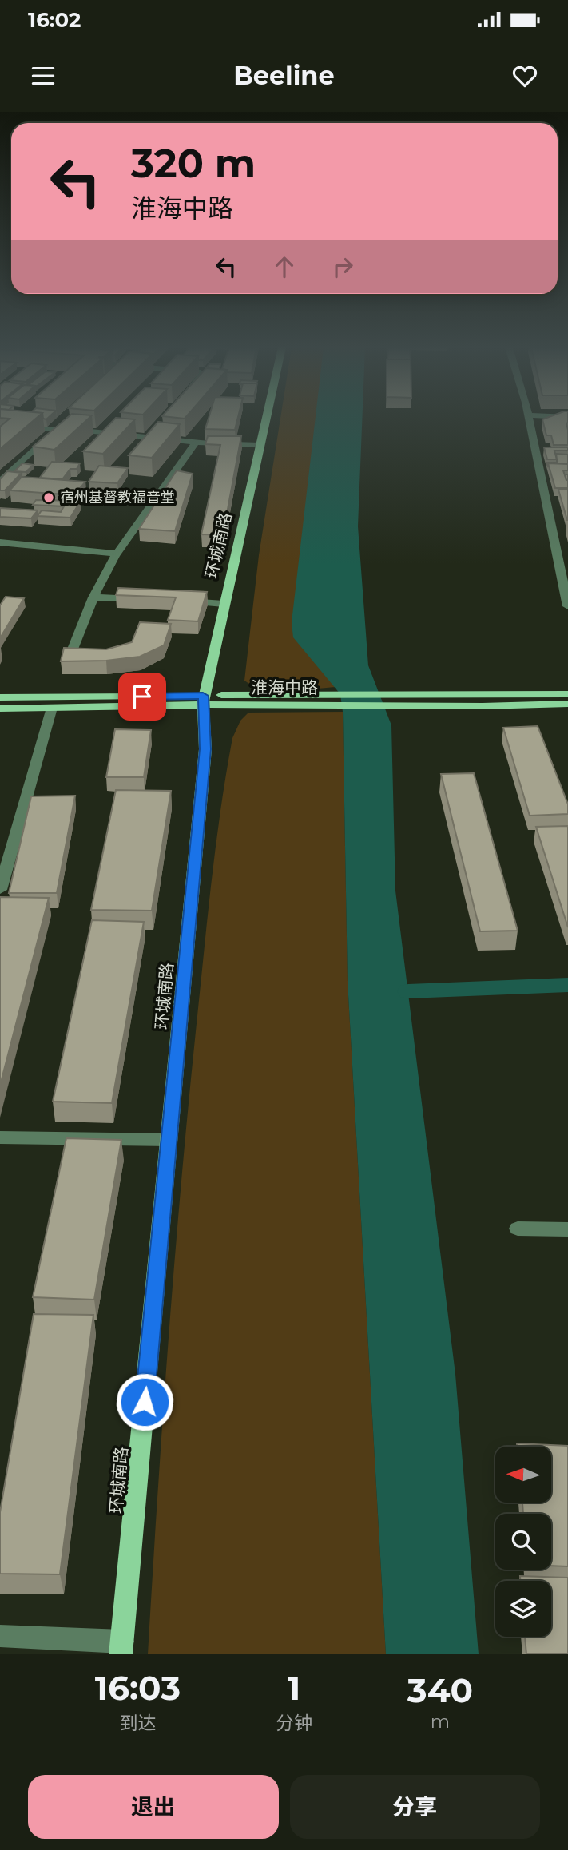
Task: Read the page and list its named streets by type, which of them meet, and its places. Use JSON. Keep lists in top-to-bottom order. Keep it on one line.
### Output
{"streets":{"main road":["环城南路","淮海中路"]},"crossings":[["环城南路","淮海中路"]],"places":["宿州基督教福音堂"],"north":"left","page":{"status":"16:02","header":"Beeline","turn":["320 m","淮海中路"],"eta":["16:03","到达","1","分钟","340","m"],"buttons":["退出","分享"]}}
